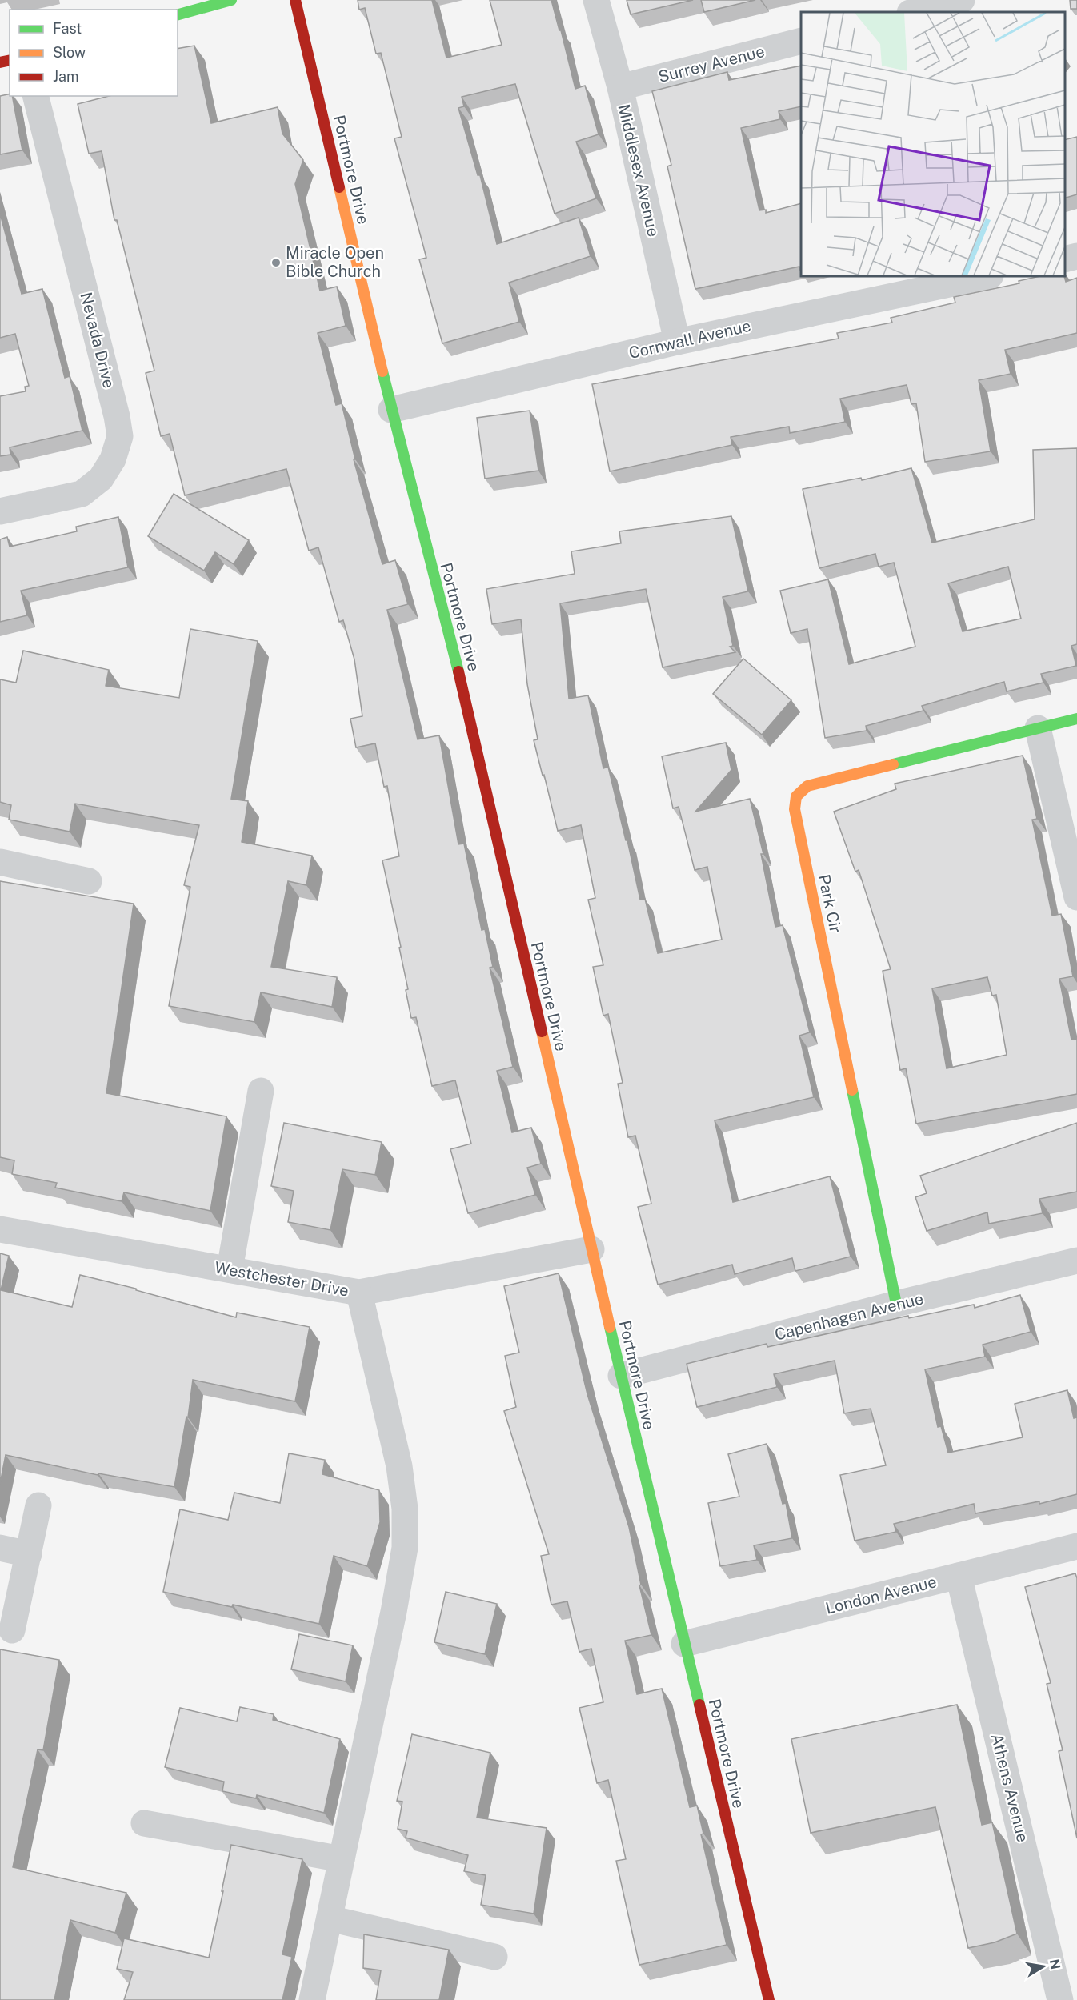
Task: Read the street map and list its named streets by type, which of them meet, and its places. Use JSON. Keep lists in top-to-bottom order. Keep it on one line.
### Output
{"streets":{"street":["Surrey Avenue","Portmore Drive","Middlesex Avenue","Cornwall Avenue","Nevada Drive","Park Cir","Westchester Drive","Capenhagen Avenue","London Avenue","Athens Avenue"]},"crossings":[["Surrey Avenue","Middlesex Avenue"],["Portmore Drive","Cornwall Avenue"],["Portmore Drive","Westchester Drive"],["Portmore Drive","Capenhagen Avenue"],["Portmore Drive","London Avenue"],["Middlesex Avenue","Cornwall Avenue"],["Park Cir","Capenhagen Avenue"],["London Avenue","Athens Avenue"]],"places":["Miracle Open Bible Church"],"legend":["Fast","Slow","Jam"],"north":"right"}
